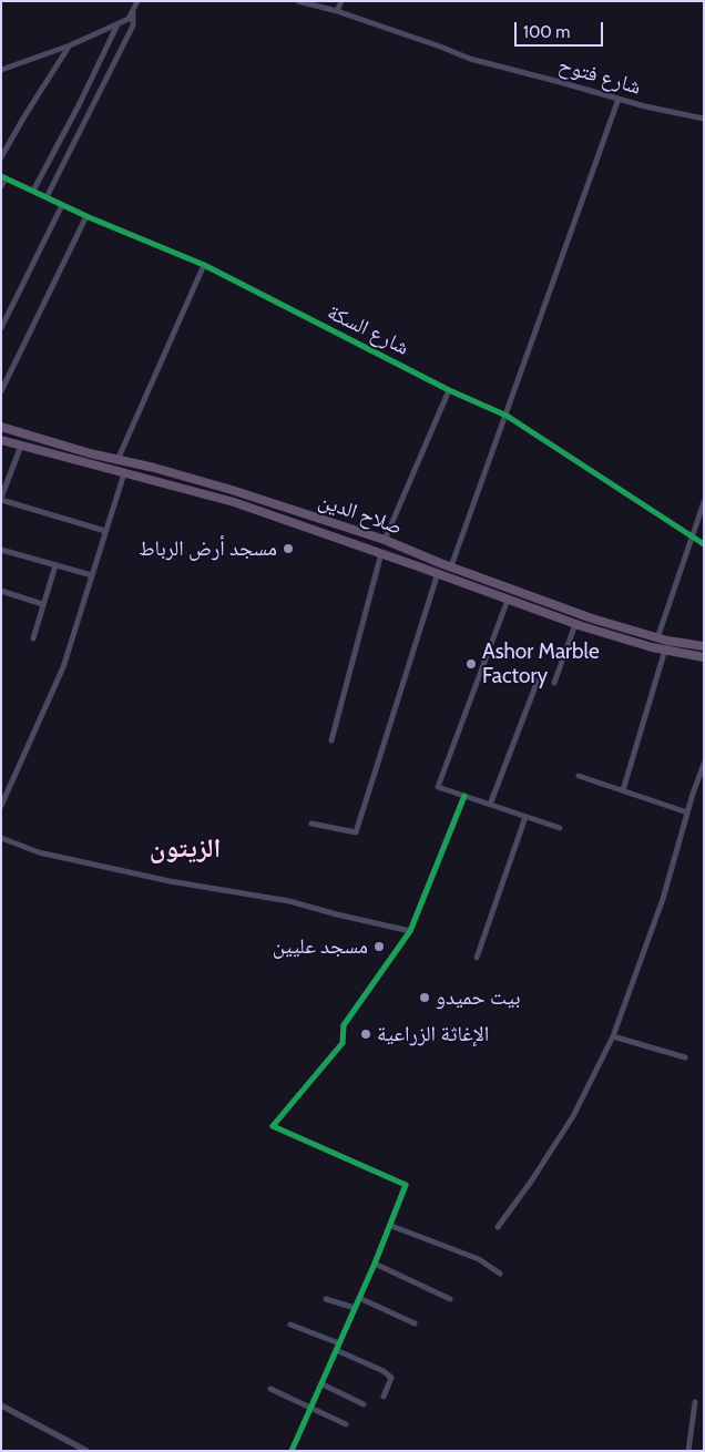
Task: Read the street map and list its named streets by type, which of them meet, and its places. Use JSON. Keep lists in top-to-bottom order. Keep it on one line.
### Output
{"streets":{"highway":["صلاح الدين"],"street":["شارع فتوح","شارع السكة"]},"districts":["الزيتون"],"places":["مسجد أرض الرباط","Ashor Marble Factory","مسجد عليين","بيت حميدو","الإغاثة الزراعية"],"scale_bar":"100 m"}
